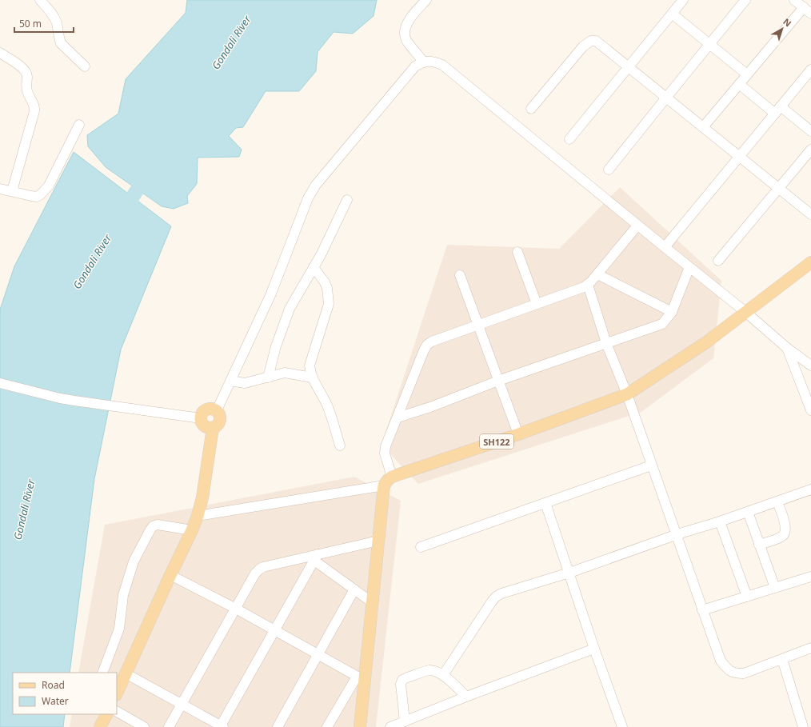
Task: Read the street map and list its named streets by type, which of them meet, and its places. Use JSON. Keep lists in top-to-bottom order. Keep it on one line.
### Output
{"streets":{"main road":["SH122"]},"water":["Gondali River"],"legend":["Road","Water"],"scale_bar":"50 m","north":"top right"}
